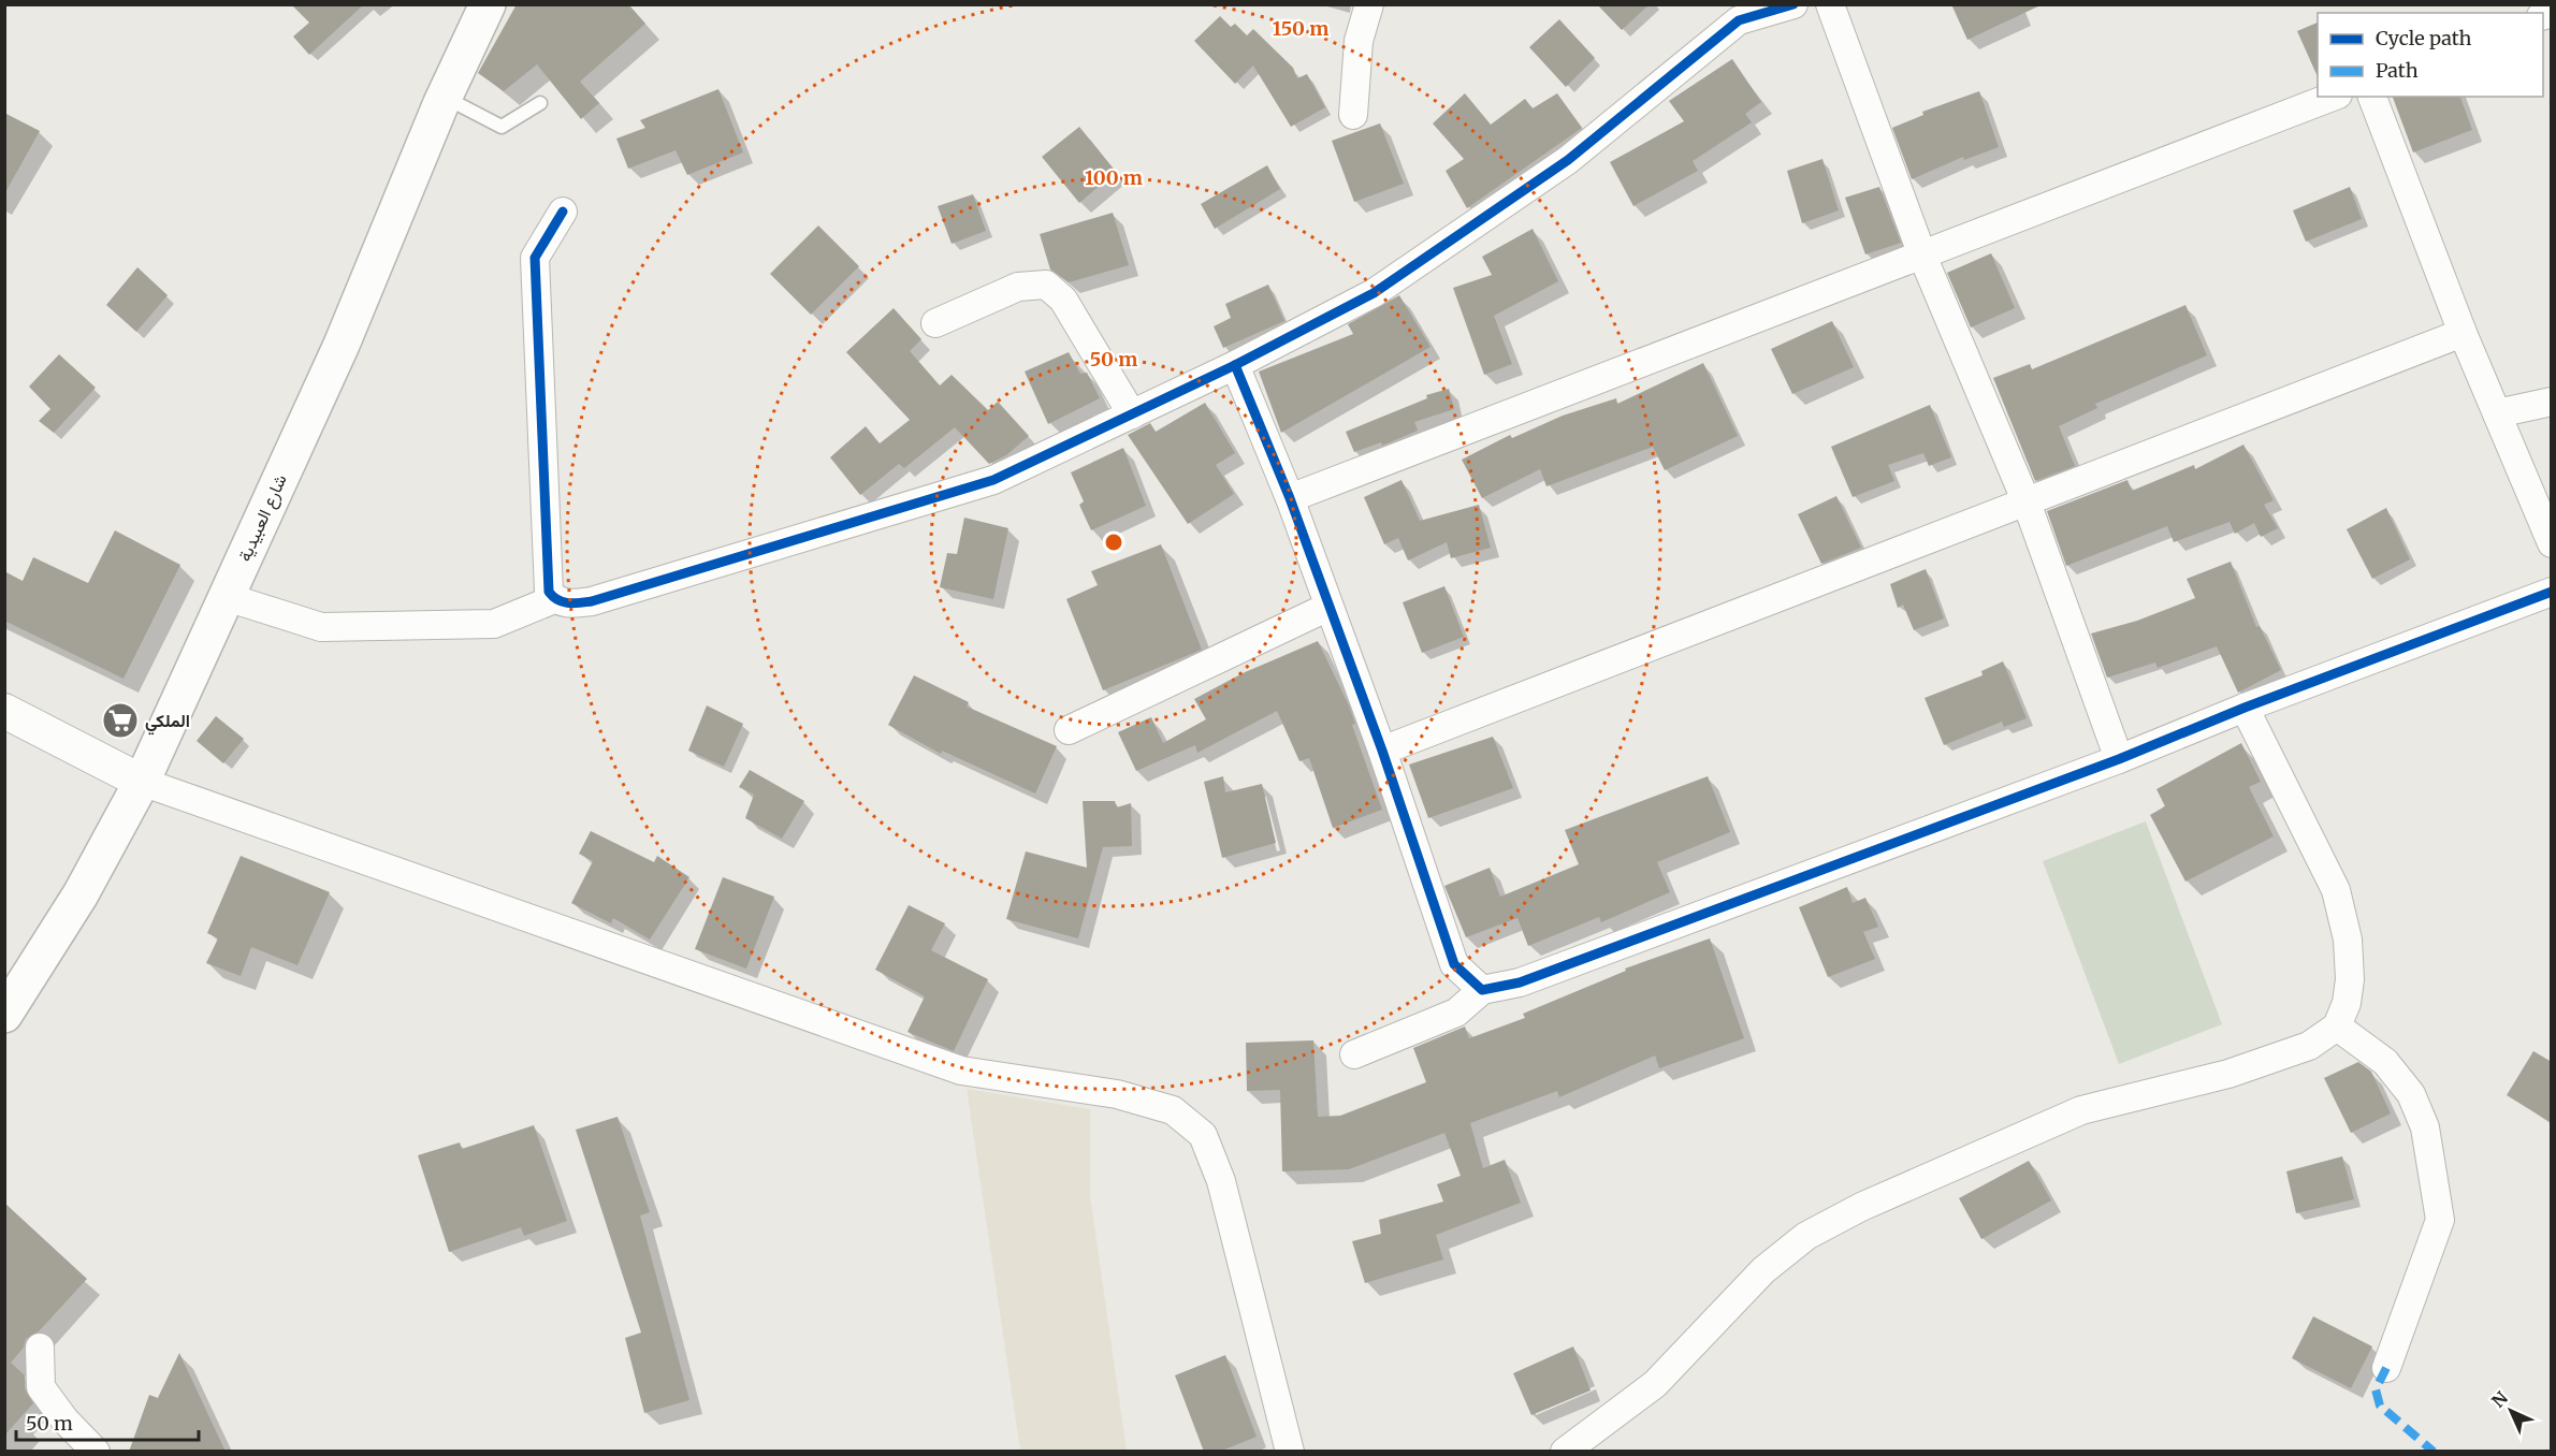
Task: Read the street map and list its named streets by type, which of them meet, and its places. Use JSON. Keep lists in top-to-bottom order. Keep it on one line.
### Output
{"streets":{"main road":["شارع العبيدية"]},"places":{"supermarket":["الملكي"]},"legend":["Cycle path","Path"],"scale_bar":"50 m","north":"top left","rings":["150 m","100 m","50 m"]}
